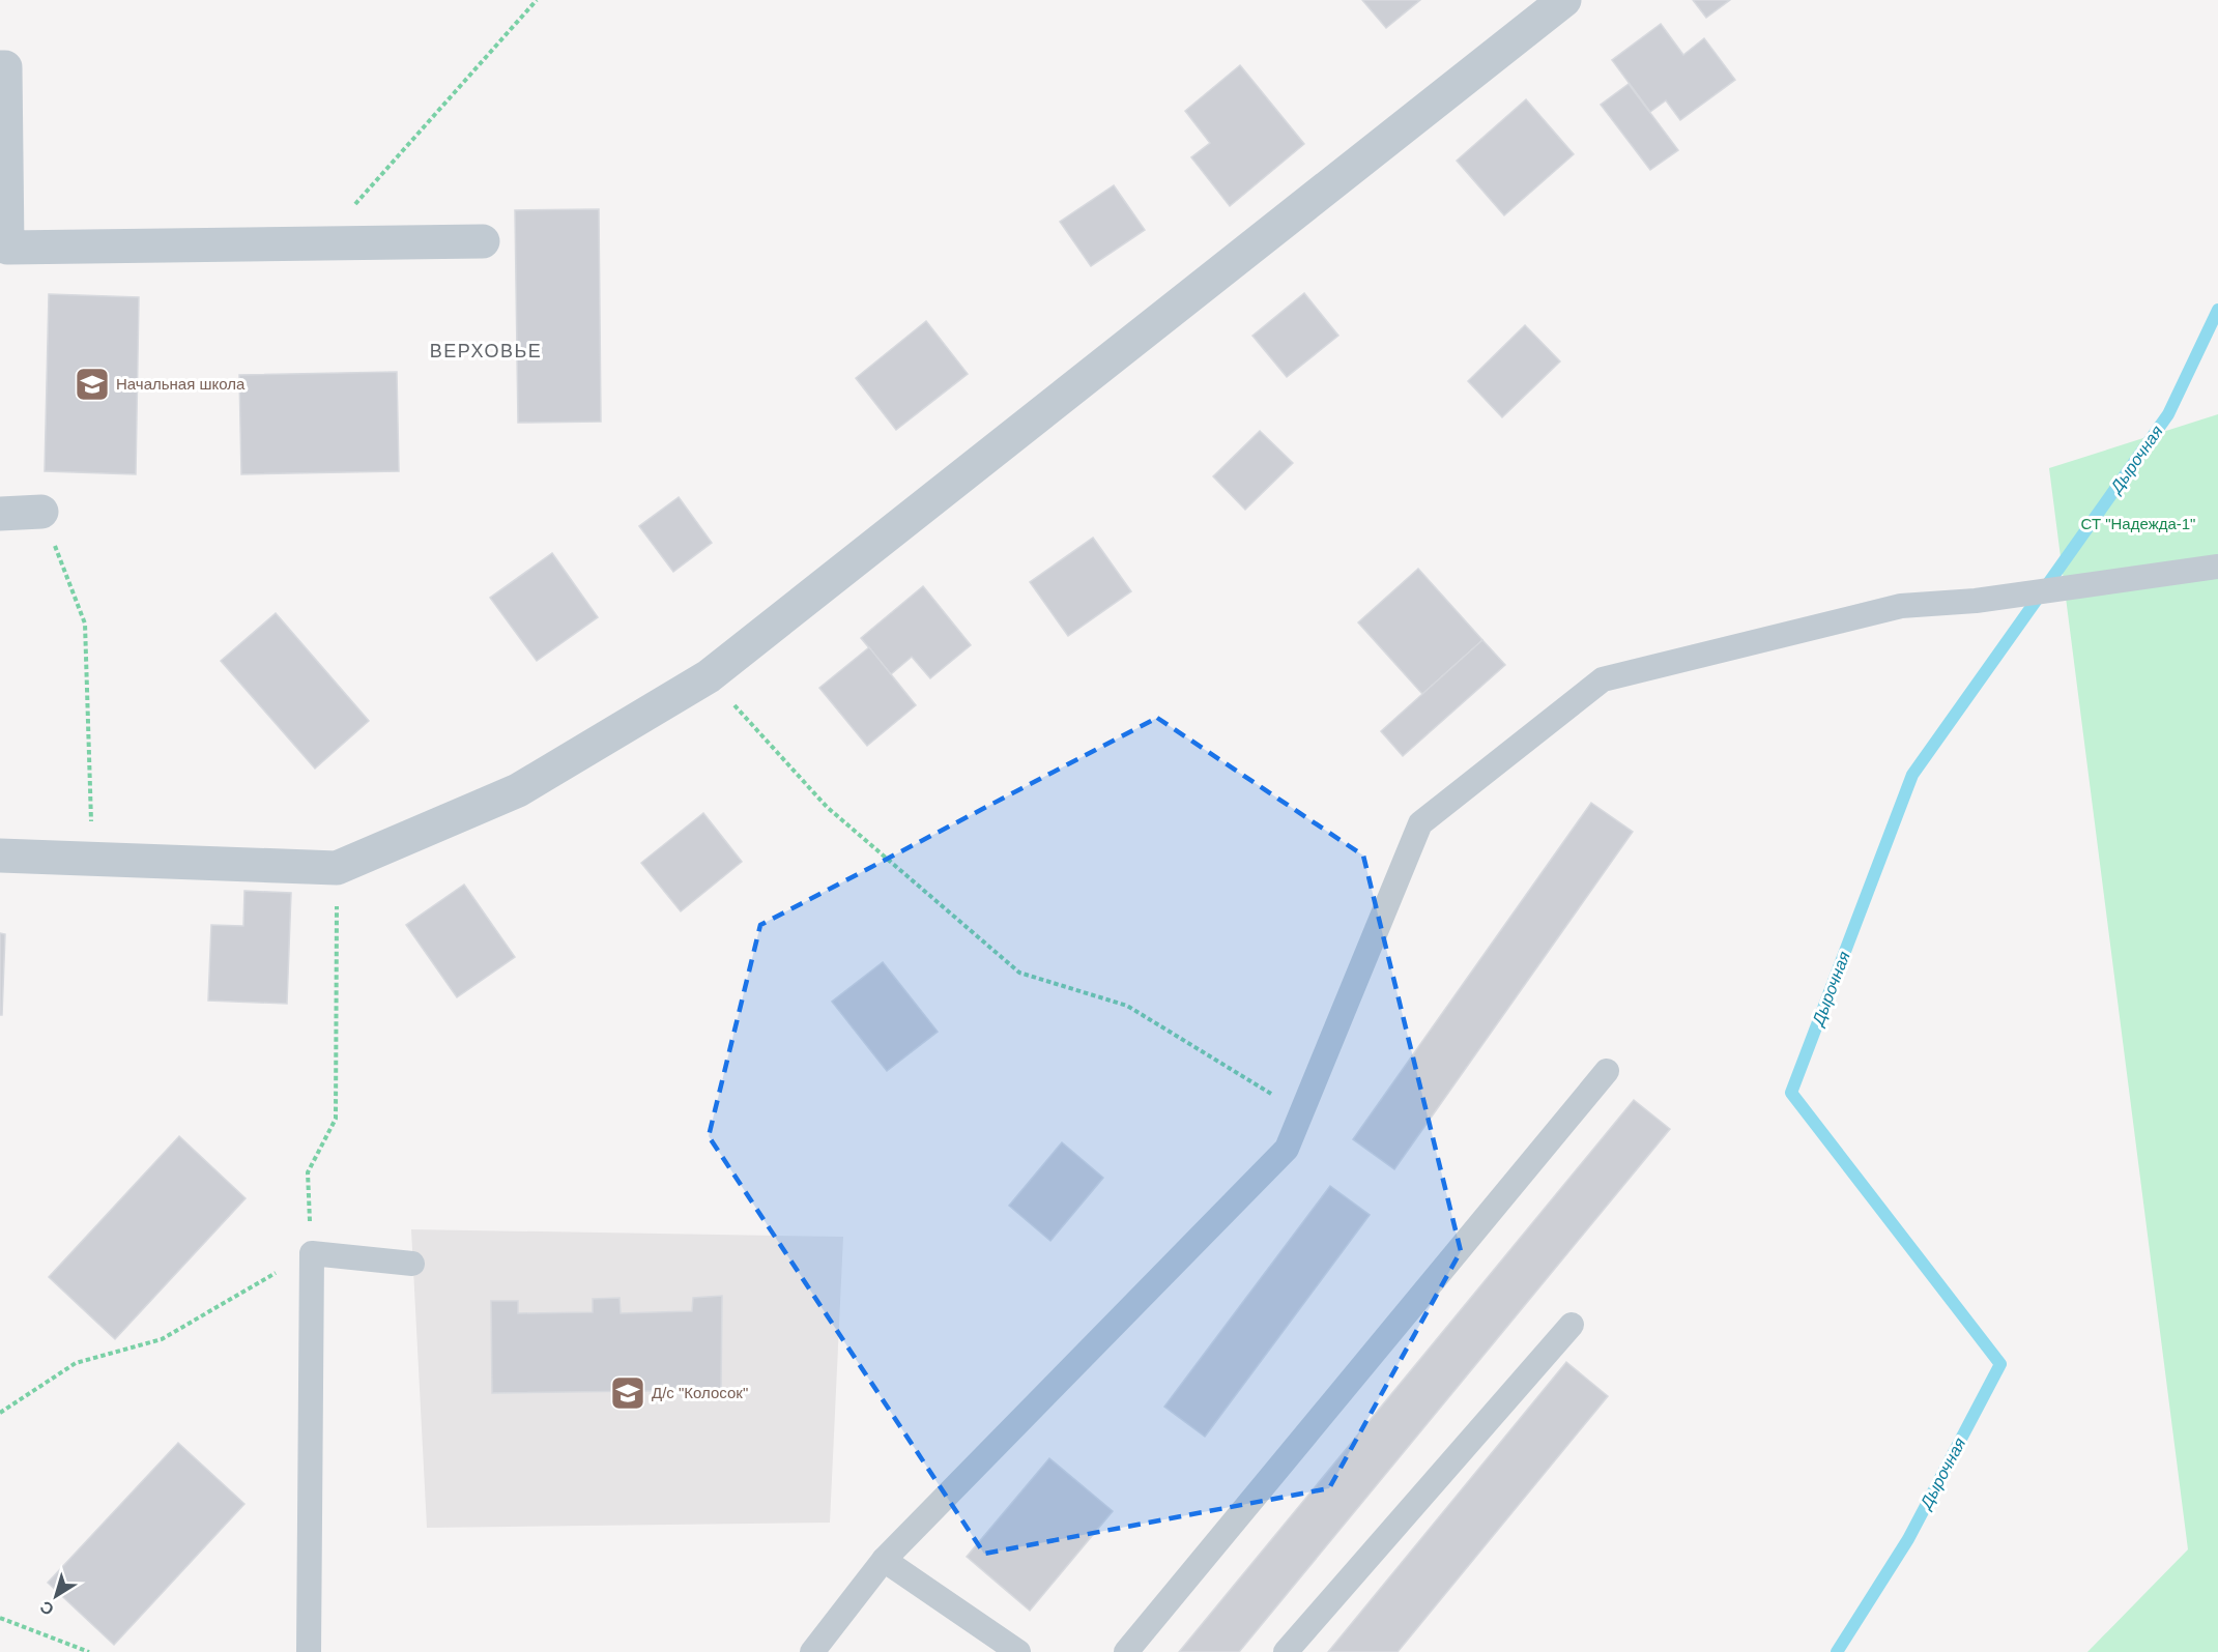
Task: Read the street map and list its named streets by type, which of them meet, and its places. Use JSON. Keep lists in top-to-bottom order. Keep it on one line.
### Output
{"districts":["ВЕРХОВЬЕ"],"water":["Дырочная"],"parks":["СТ \"Надежда-1\""],"places":{"school or university":["Начальная школа","Д/c \"Колосок\""]},"north":"bottom left"}
